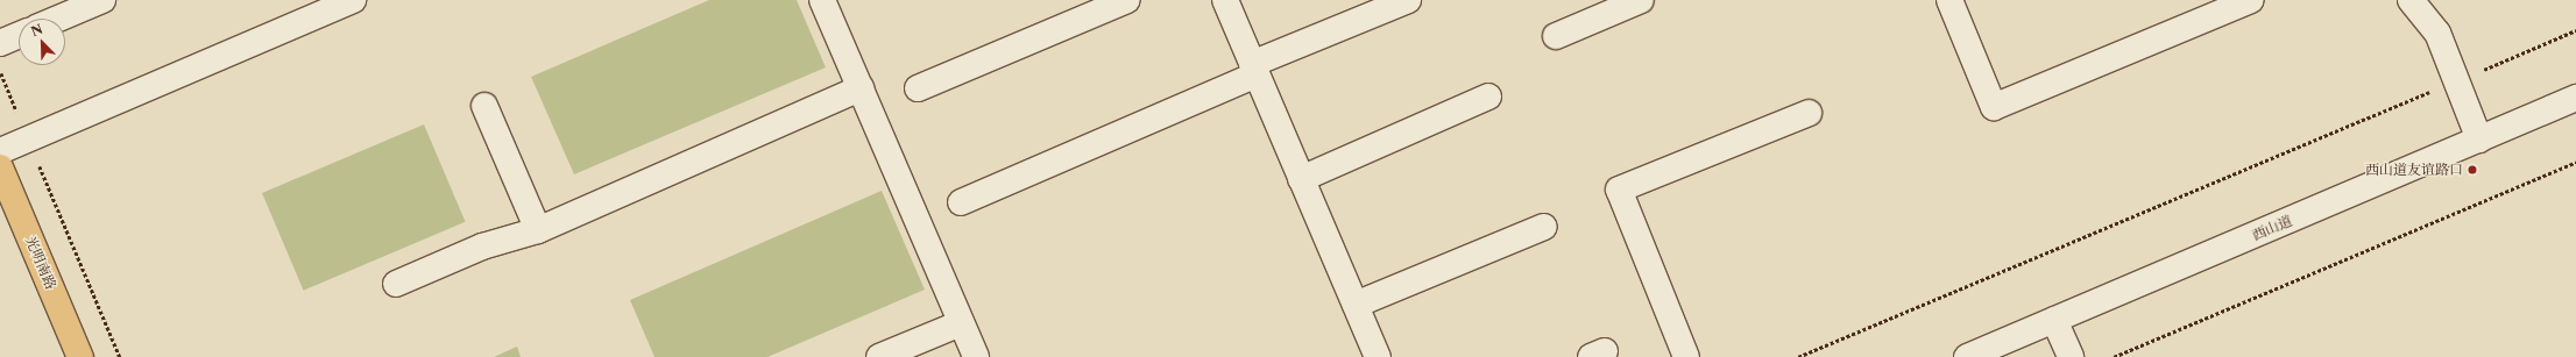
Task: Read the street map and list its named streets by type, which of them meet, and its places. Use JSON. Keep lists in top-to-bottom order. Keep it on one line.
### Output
{"streets":{"main road":["光明南路"],"street":["西山道"]},"places":["西山道友谊路口"],"north":"top left"}
